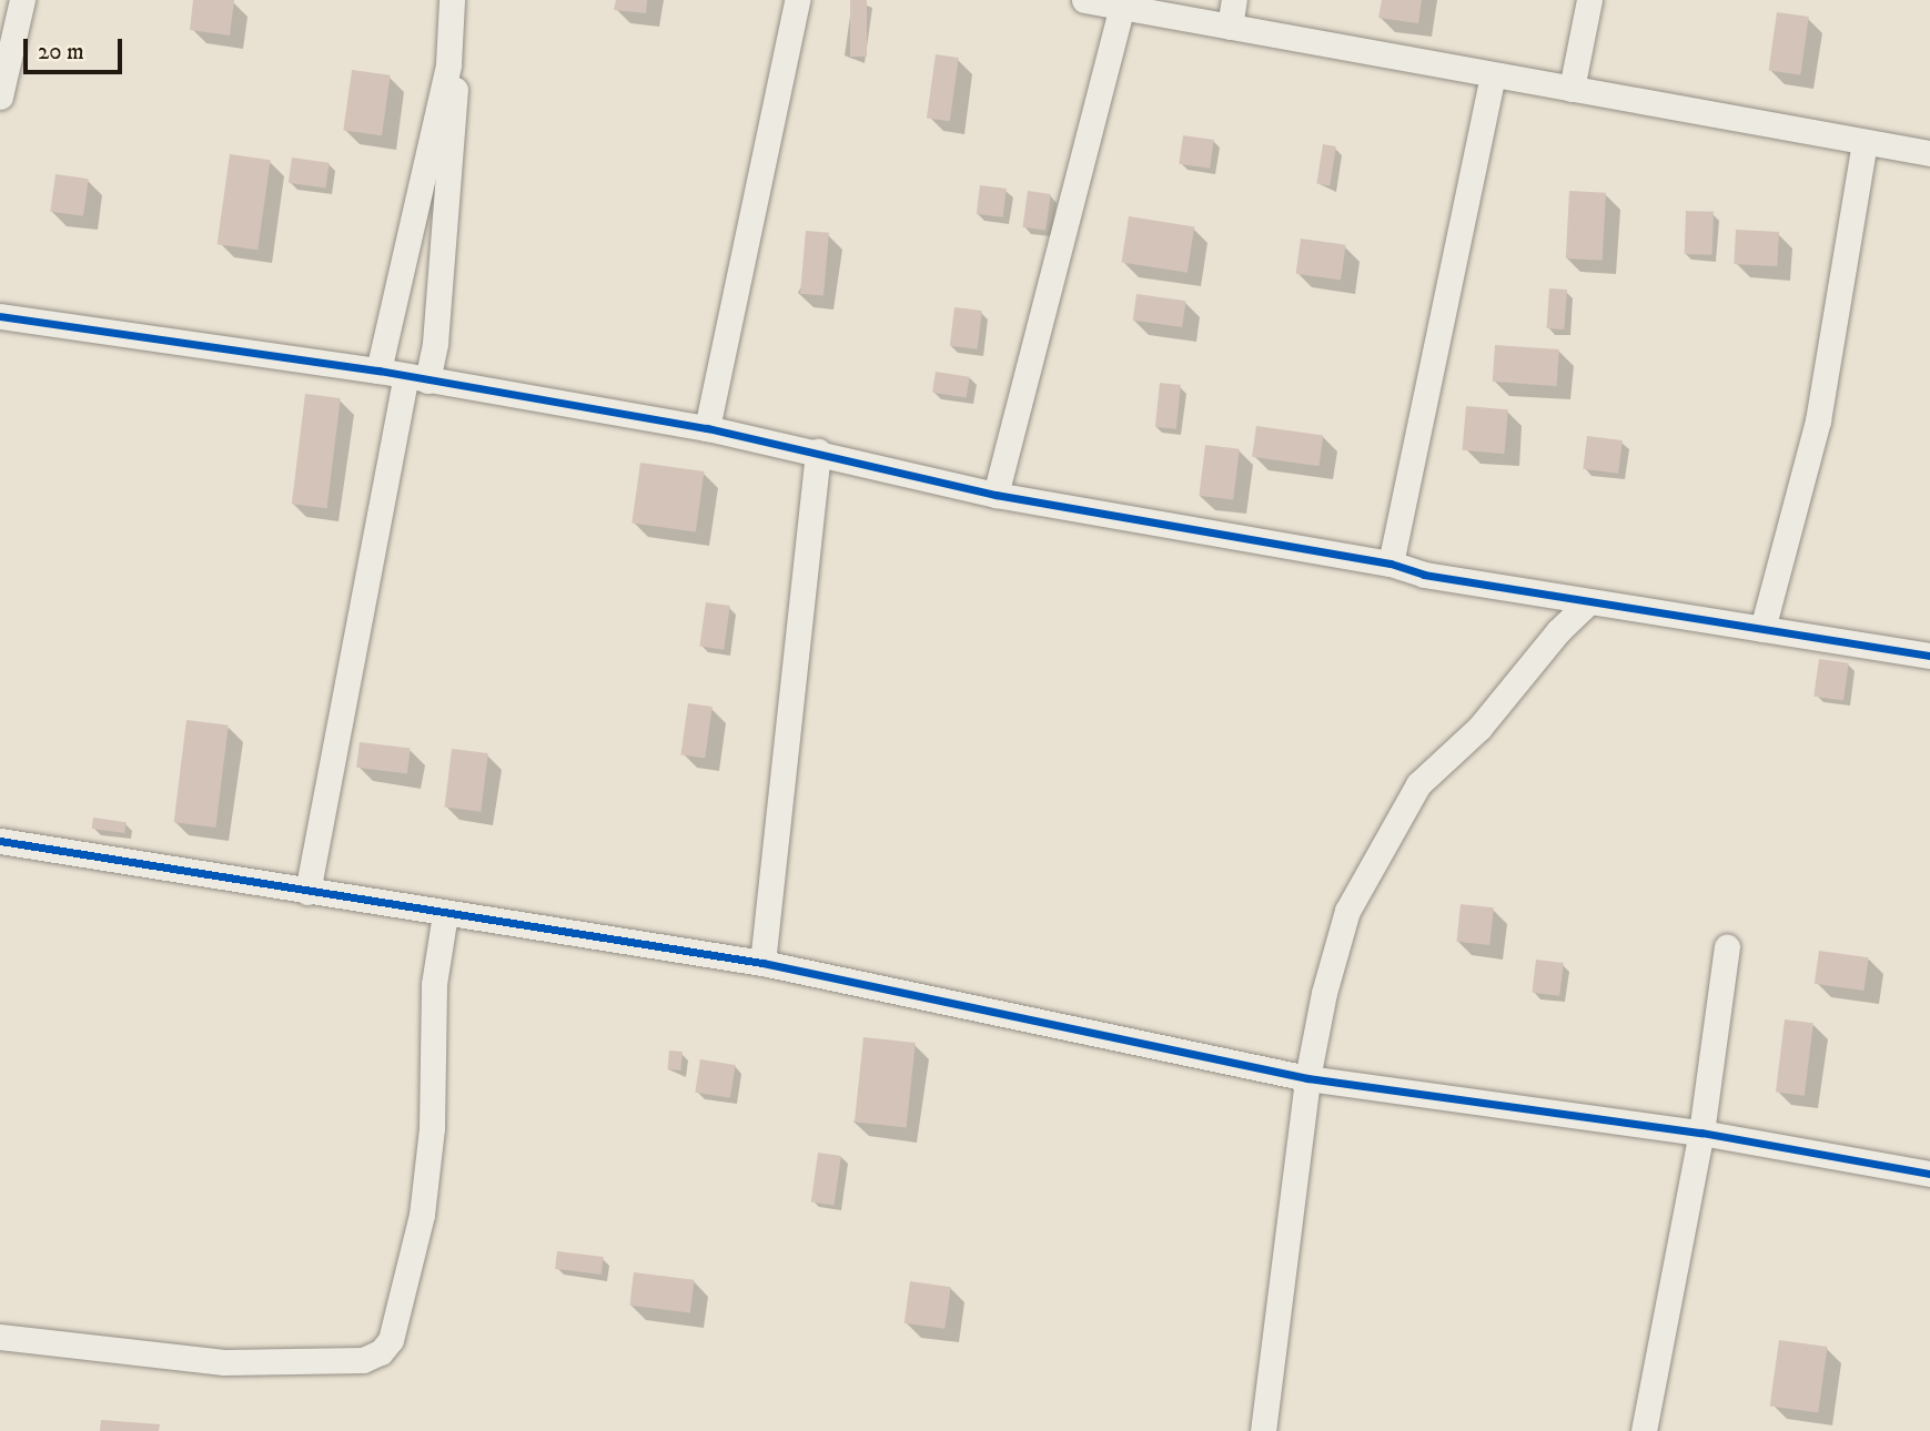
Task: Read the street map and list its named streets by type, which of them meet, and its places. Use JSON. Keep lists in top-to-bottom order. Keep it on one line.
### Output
{"scale_bar":"20 m"}
